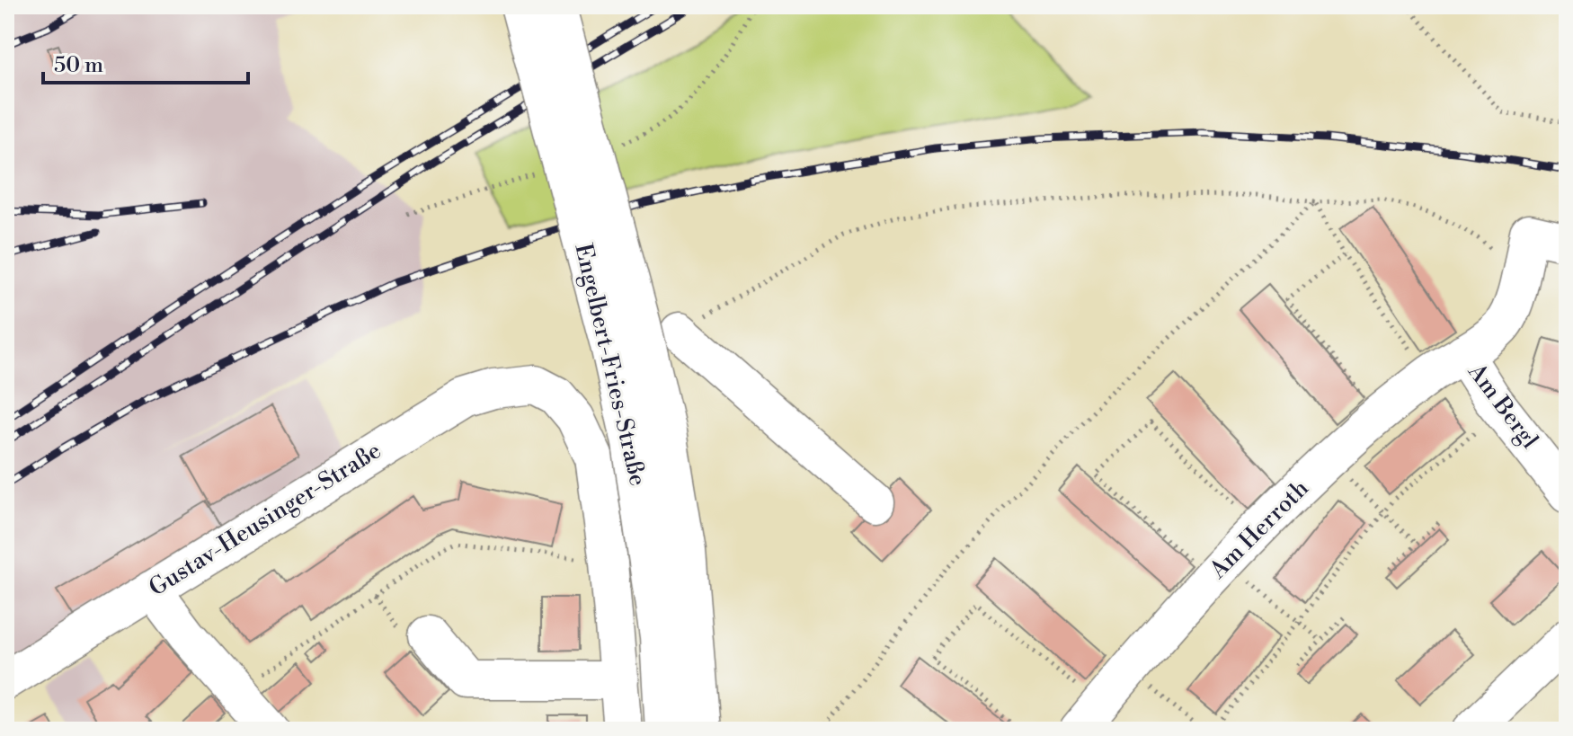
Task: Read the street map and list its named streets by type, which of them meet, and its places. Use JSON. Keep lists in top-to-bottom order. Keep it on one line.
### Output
{"streets":{"main road":["Engelbert-Fries-Straße"],"street":["Am Bergl","Gustav-Heusinger-Straße","Am Herroth"]},"crossings":[["Am Bergl","Am Herroth"]],"scale_bar":"50 m"}
